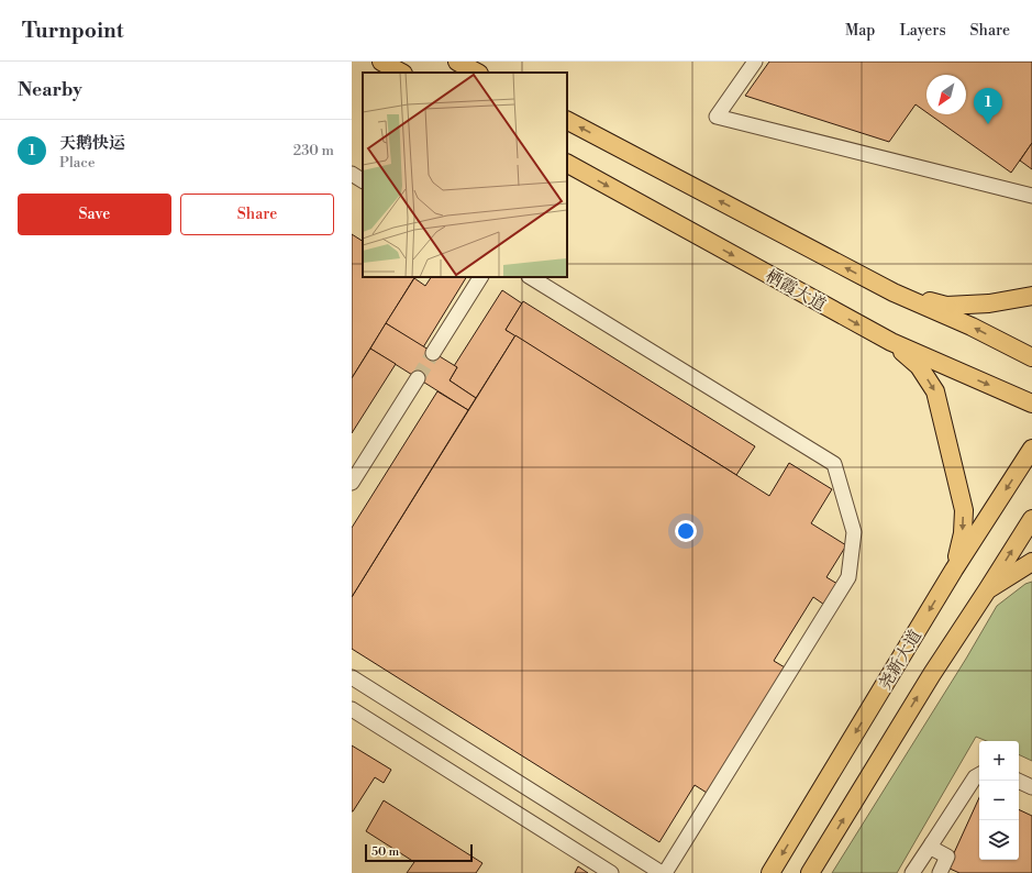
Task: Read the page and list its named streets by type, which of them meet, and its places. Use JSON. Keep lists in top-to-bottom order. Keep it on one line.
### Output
{"streets":{"main road":["栖霞大道","尧新大道"]},"scale_bar":"50 m","north":"bottom left","page":{"header":"Turnpoint","nav":["Map","Layers","Share"],"heading":"Nearby","pins":"1","list":[{"mark":"1","name":"天鹅快运","note":"Place","value":"230 m"}],"buttons":["Save","Share"],"map_buttons":["+","−"],"scale":"50 m"}}
